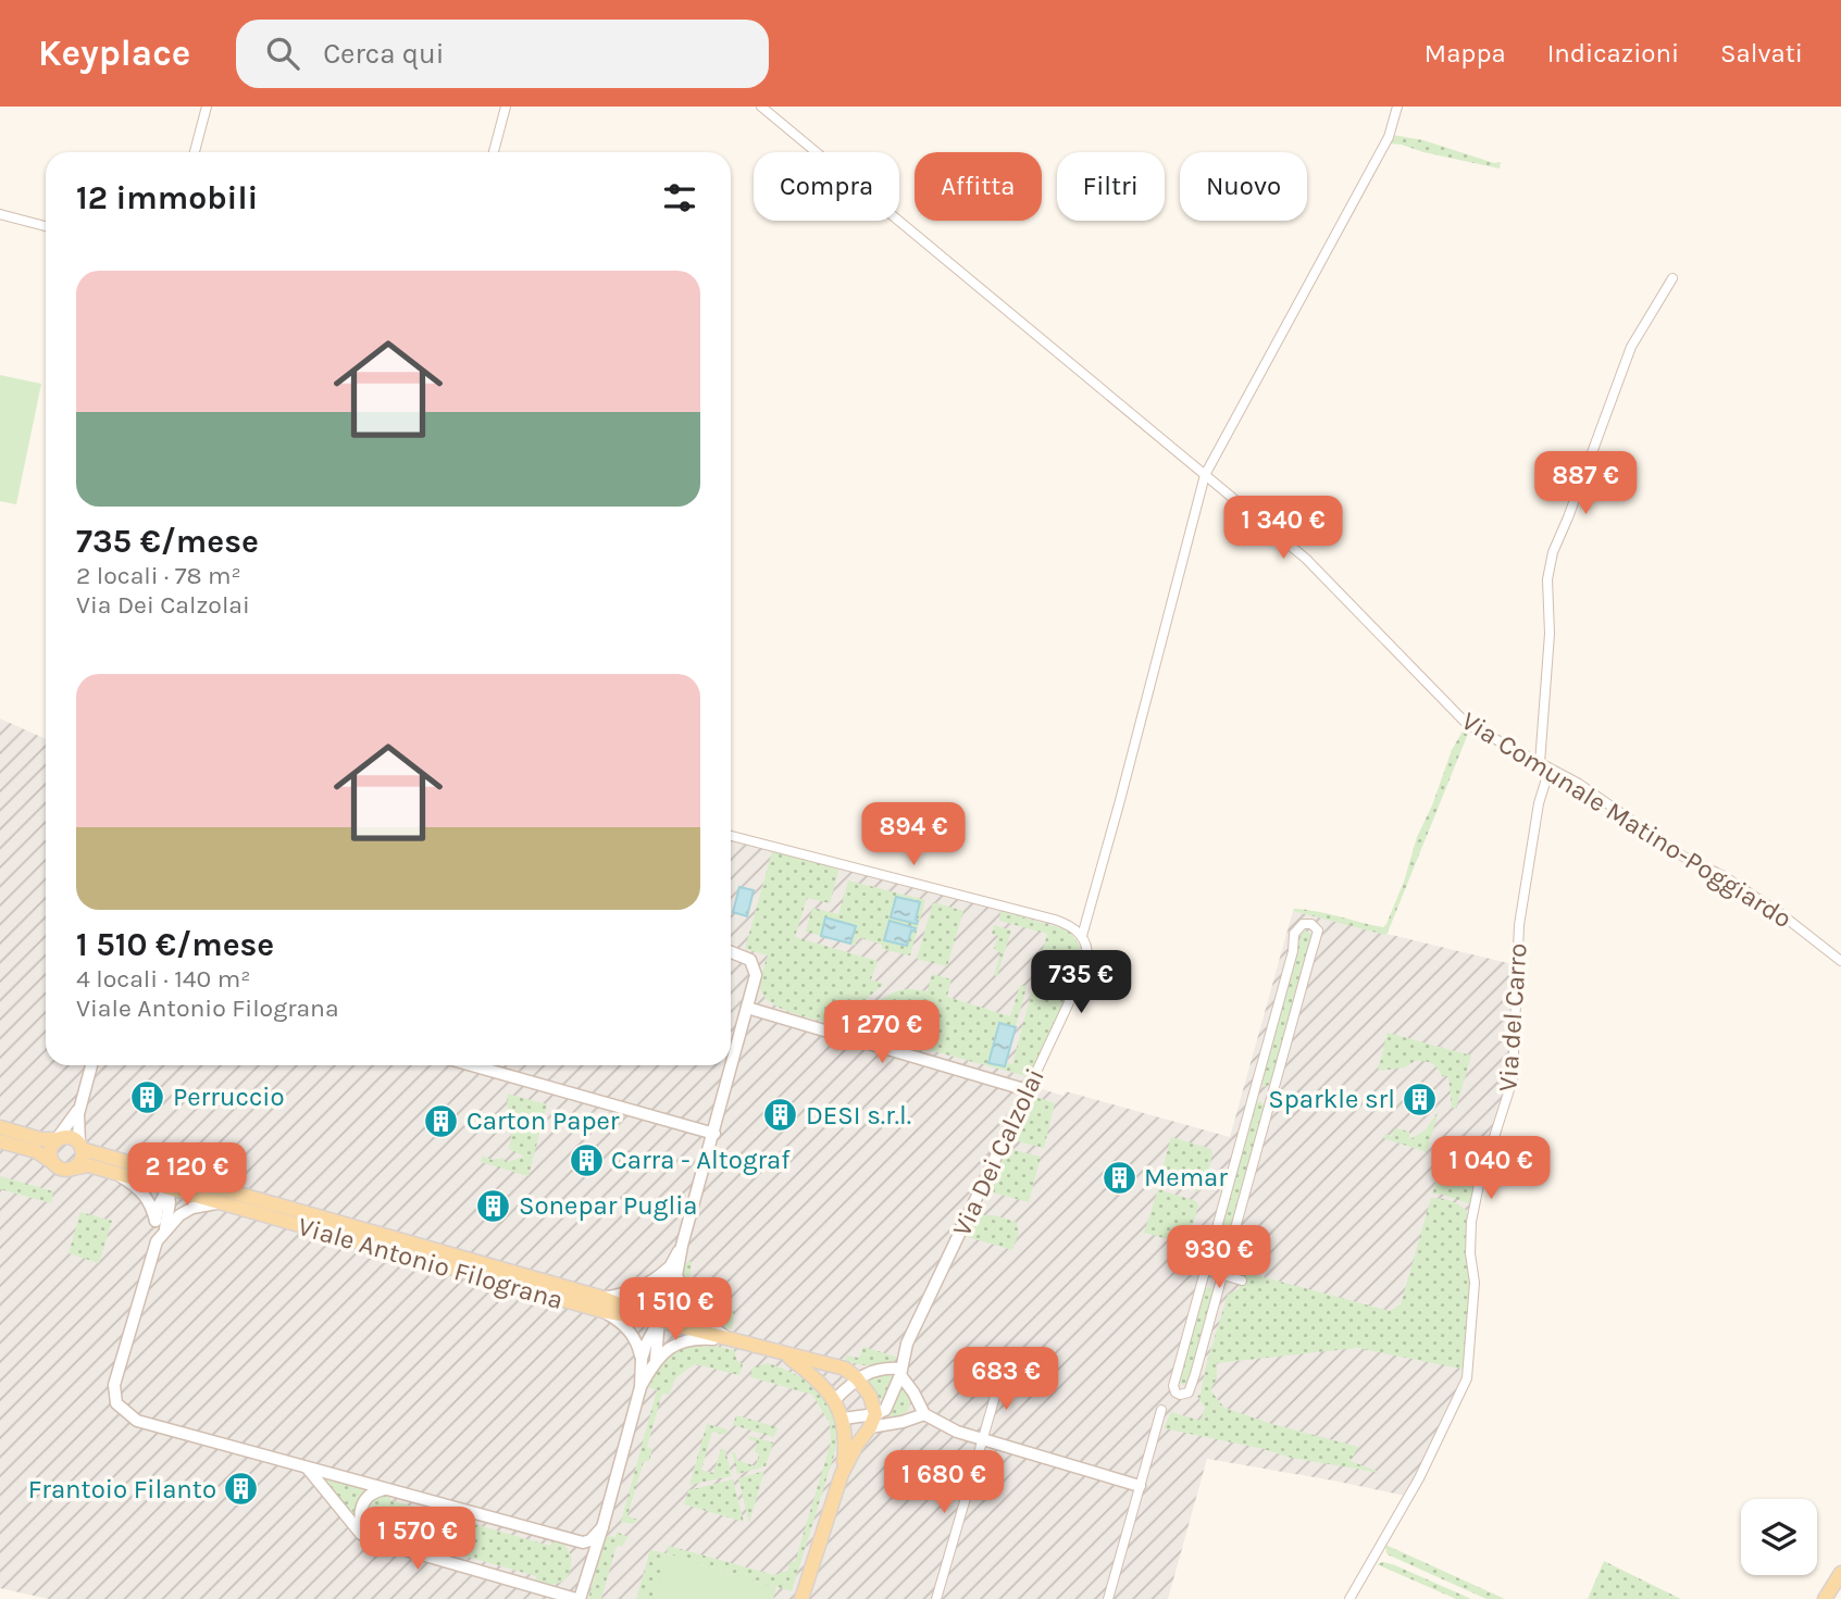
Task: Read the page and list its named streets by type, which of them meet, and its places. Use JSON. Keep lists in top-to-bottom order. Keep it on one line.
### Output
{"streets":{"main road":["Viale Antonio Filograna"],"street":["Via Comunale Matino-Poggiardo","Via del Carro","Via Dei Calzolai"]},"crossings":[["Via Comunale Matino-Poggiardo","Via del Carro"],["Via Comunale Matino-Poggiardo","Via Dei Calzolai"]],"places":{"building":["Perruccio","Sparkle srl","DESI s.r.l.","Carton Paper","Carra - Altograf","Memar","Sonepar Puglia","Frantoio Filanto"]},"page":{"header":"Keyplace","search":"Cerca qui","nav":["Mappa","Indicazioni","Salvati"],"chip":["Compra","Affitta","Filtri","Nuovo"],"heading":"12 immobili","list":[{"name":"735 €/mese","note":"2 locali · 78 m² · Via Dei Calzolai"},{"name":"1 510 €/mese","note":"4 locali · 140 m² · Viale Antonio Filograna"}],"price":["887 €","1 340 €","894 €","735 €","1 270 €","1 040 €","2 120 €","930 €","1 510 €","683 €","1 680 €","1 570 €"]}}
